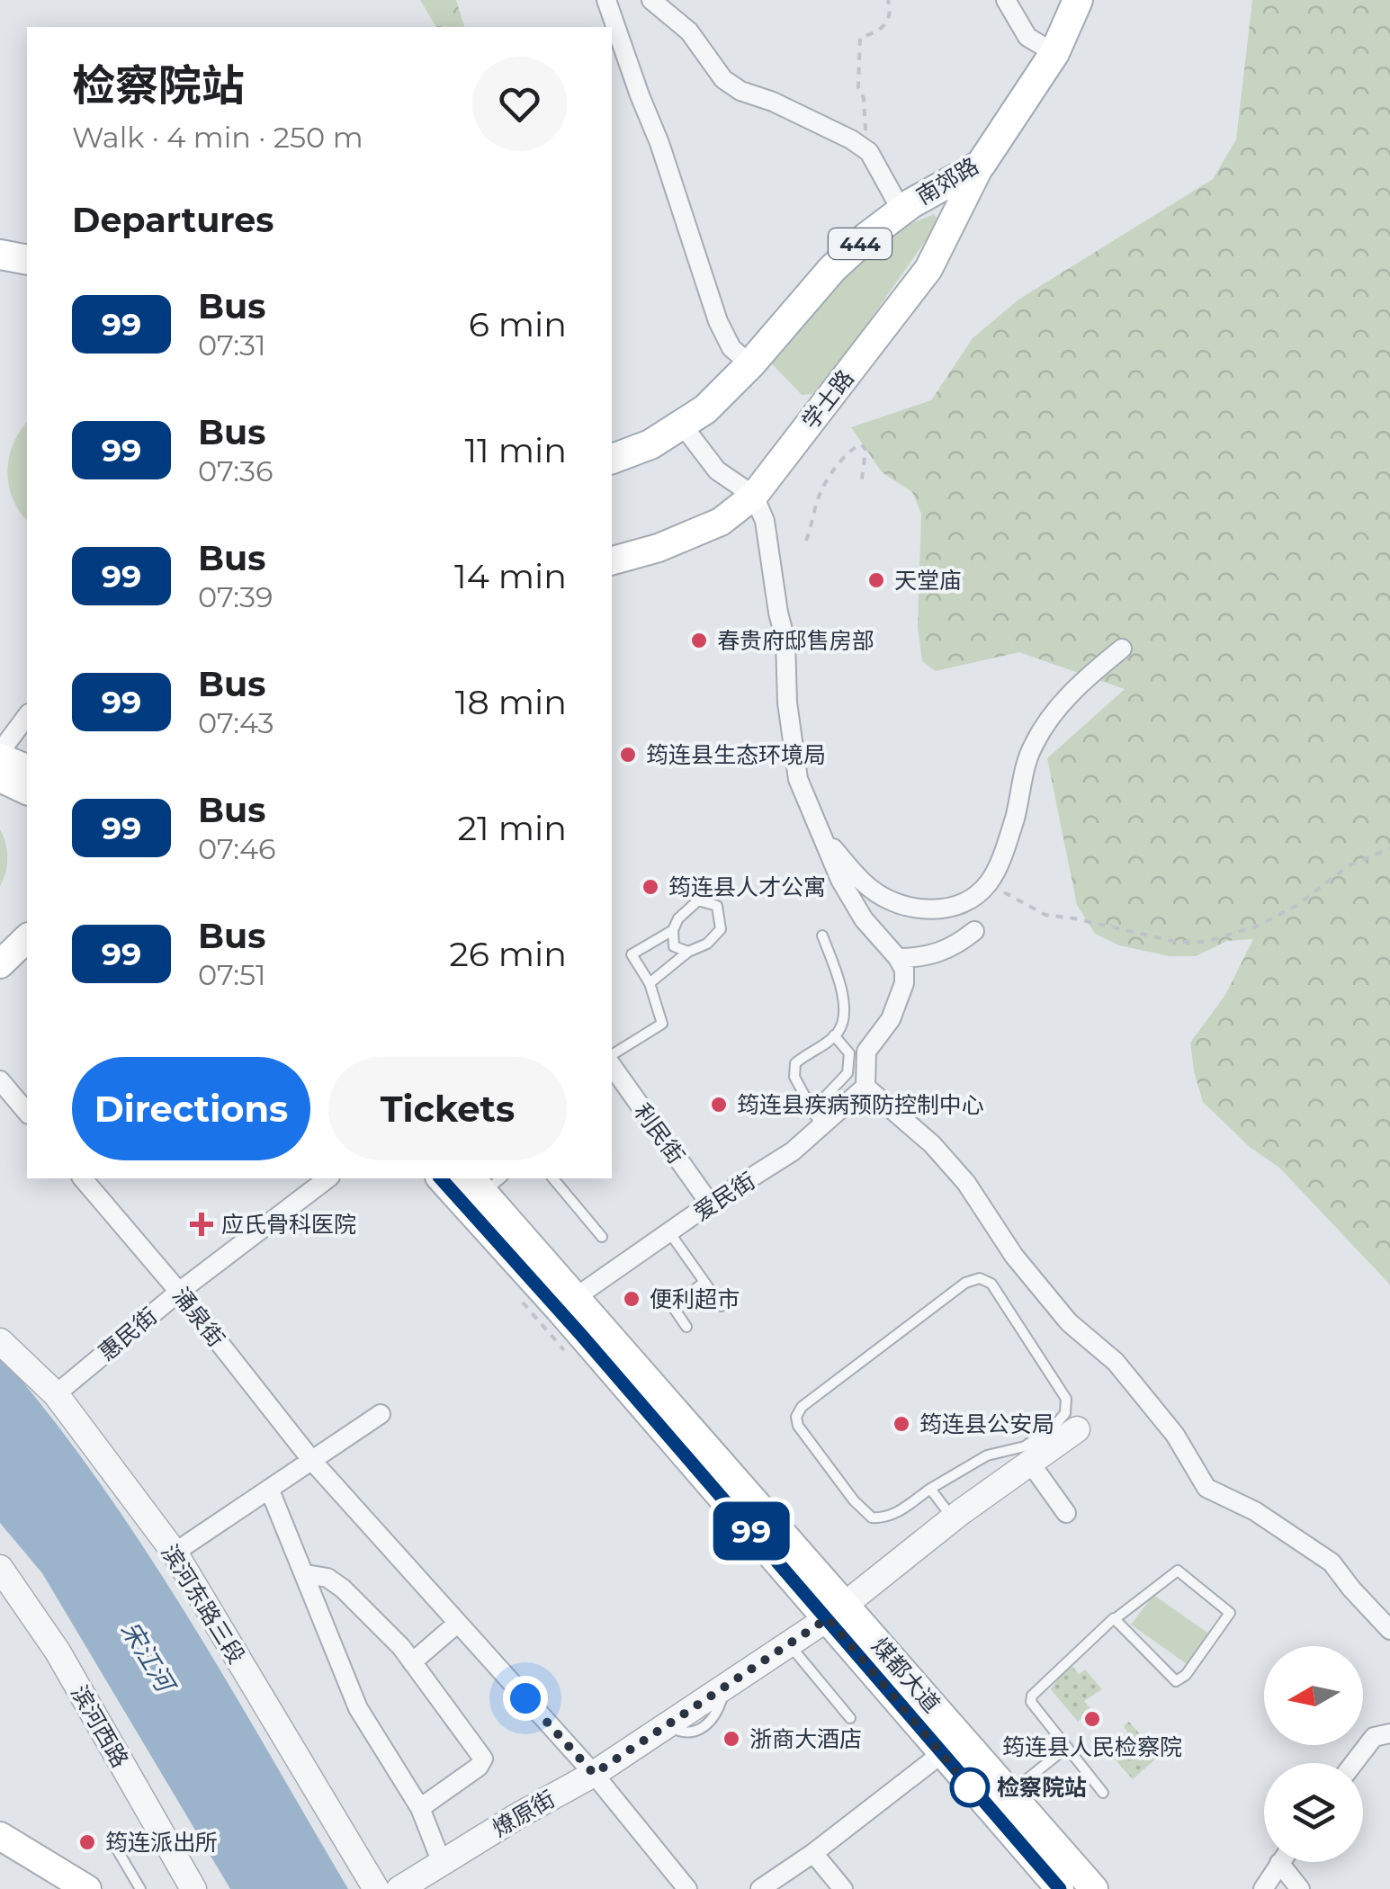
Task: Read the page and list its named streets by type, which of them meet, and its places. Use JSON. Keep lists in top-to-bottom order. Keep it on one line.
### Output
{"streets":{"main road":["南郊路","444","学士路","煤都大道"],"street":["利民街","爱民街","涌泉街","惠民街","滨河东路三段","滨河西路","燎原街"]},"crossings":[["南郊路","学士路"],["利民街","爱民街"],["爱民街","煤都大道"],["涌泉街","惠民街"],["涌泉街","燎原街"],["惠民街","滨河东路三段"],["煤都大道","燎原街"]],"water":["宋江河"],"places":{"other":["天堂庙","春贵府邸售房部","筠连县生态环境局","筠连县人才公寓","筠连县疾病预防控制中心","便利超市","筠连县公安局","筠连县人民检察院","浙商大酒店","检察院站","筠连派出所"],"health":["应氏骨科医院"]},"lines":["bus line 99"],"north":"left","page":{"on_map":"99","heading":[["检察院站","Walk · 4 min · 250 m"],"Departures"],"list":[{"mark":"99","name":"Bus","note":"07:31","value":"6 min"},{"mark":"99","name":"Bus","note":"07:36","value":"11 min"},{"mark":"99","name":"Bus","note":"07:39","value":"14 min"},{"mark":"99","name":"Bus","note":"07:43","value":"18 min"},{"mark":"99","name":"Bus","note":"07:46","value":"21 min"},{"mark":"99","name":"Bus","note":"07:51","value":"26 min"}],"buttons":["Directions","Tickets"]}}
